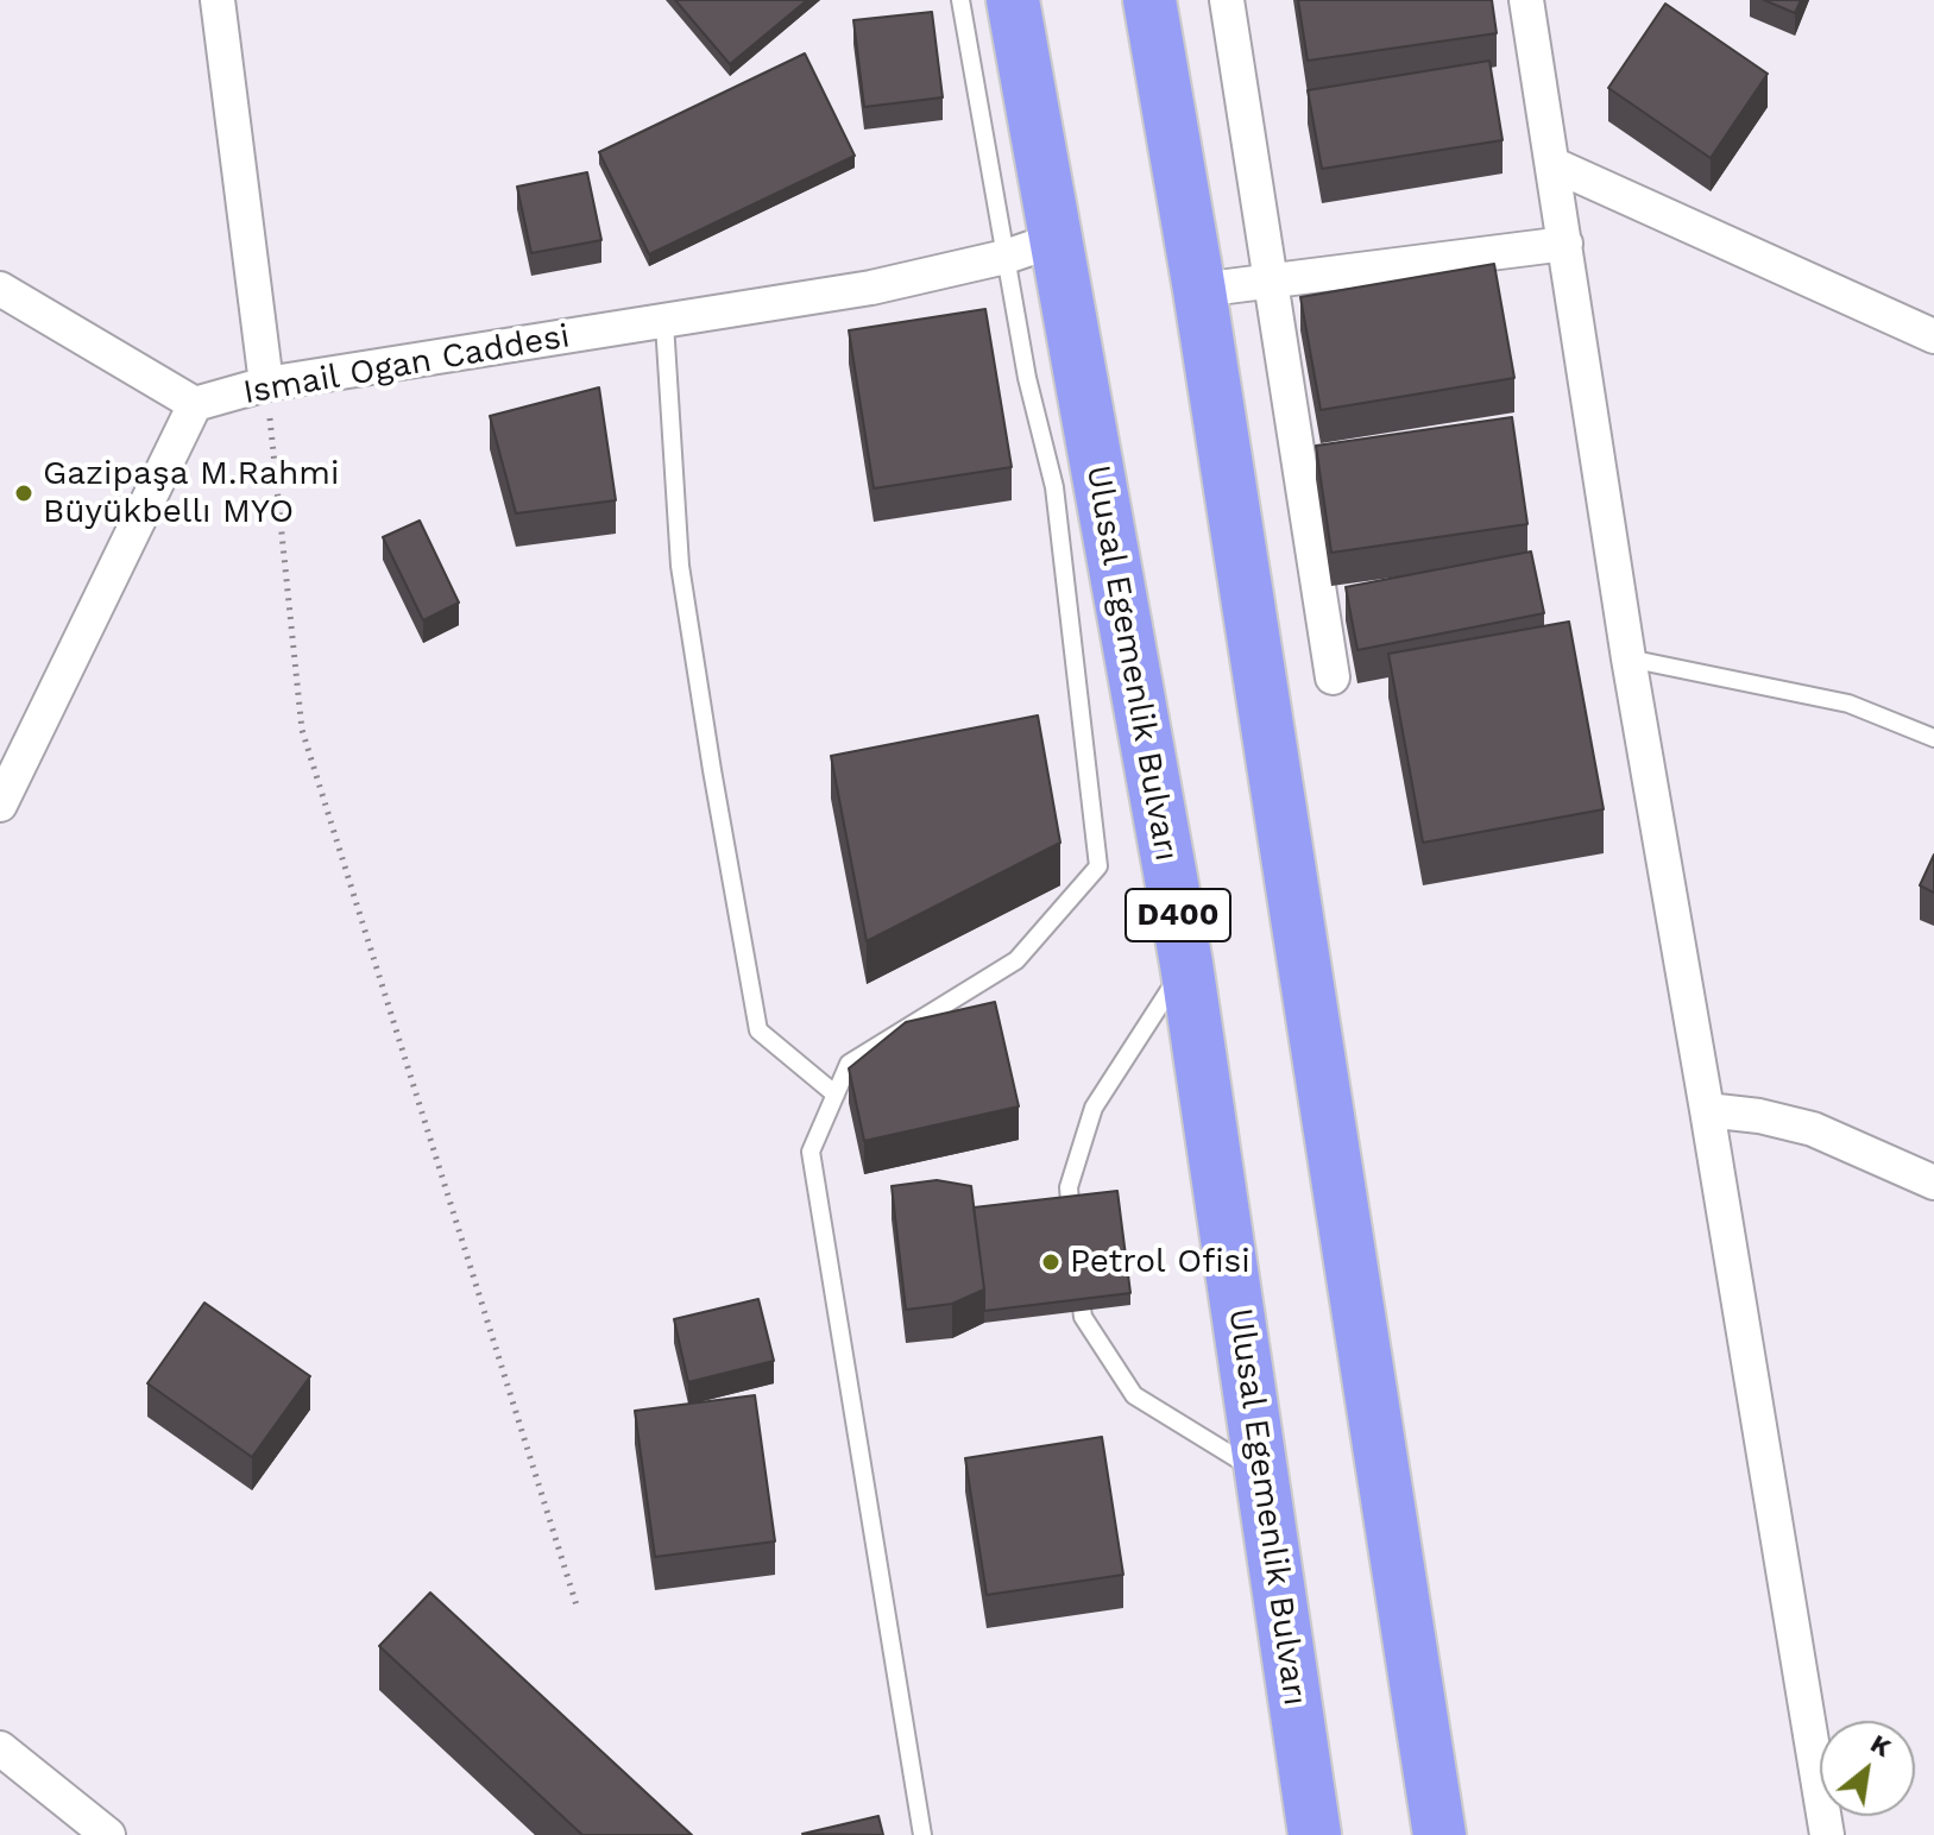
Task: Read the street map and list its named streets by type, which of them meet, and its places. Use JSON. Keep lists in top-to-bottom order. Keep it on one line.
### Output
{"streets":{"highway":["Ulusal Egemenlik Bulvarı","D400"],"street":["Ismail Ogan Caddesi"]},"crossings":[["Ismail Ogan Caddesi","Ulusal Egemenlik Bulvarı"]],"places":["Gazipaşa M.Rahmi Büyükbellı MYO","Petrol Ofisi"],"north":"top right"}
